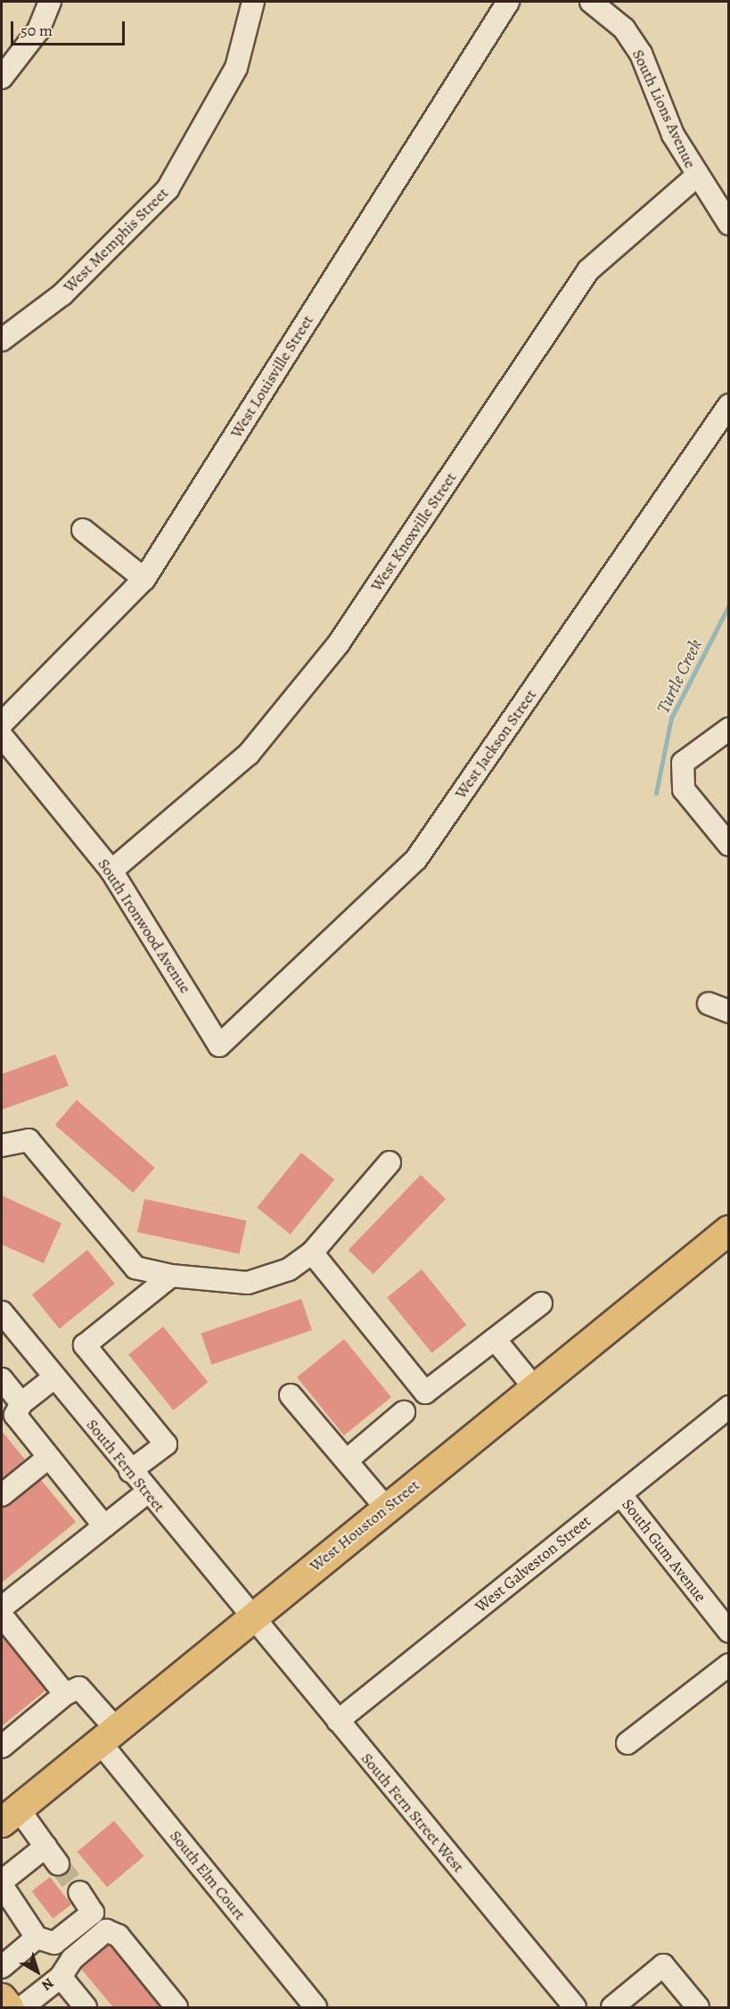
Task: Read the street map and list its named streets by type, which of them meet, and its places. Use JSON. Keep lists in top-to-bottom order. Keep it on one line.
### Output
{"streets":{"main road":["West Houston Street"],"street":["South Lions Avenue","West Memphis Street","West Louisville Street","West Knoxville Street","West Jackson Street","South Ironwood Avenue","South Fern Street","South Gum Avenue","West Galveston Street","South Fern Street West","South Elm Court"]},"crossings":[["South Lions Avenue","West Knoxville Street"],["West Knoxville Street","South Ironwood Avenue"],["West Jackson Street","South Ironwood Avenue"],["South Fern Street","West Houston Street"],["South Fern Street","South Fern Street West"],["West Houston Street","South Fern Street West"],["West Houston Street","South Elm Court"],["South Gum Avenue","West Galveston Street"],["West Galveston Street","South Fern Street West"]],"water":["Turtle Creek"],"scale_bar":"50 m","north":"bottom right"}
